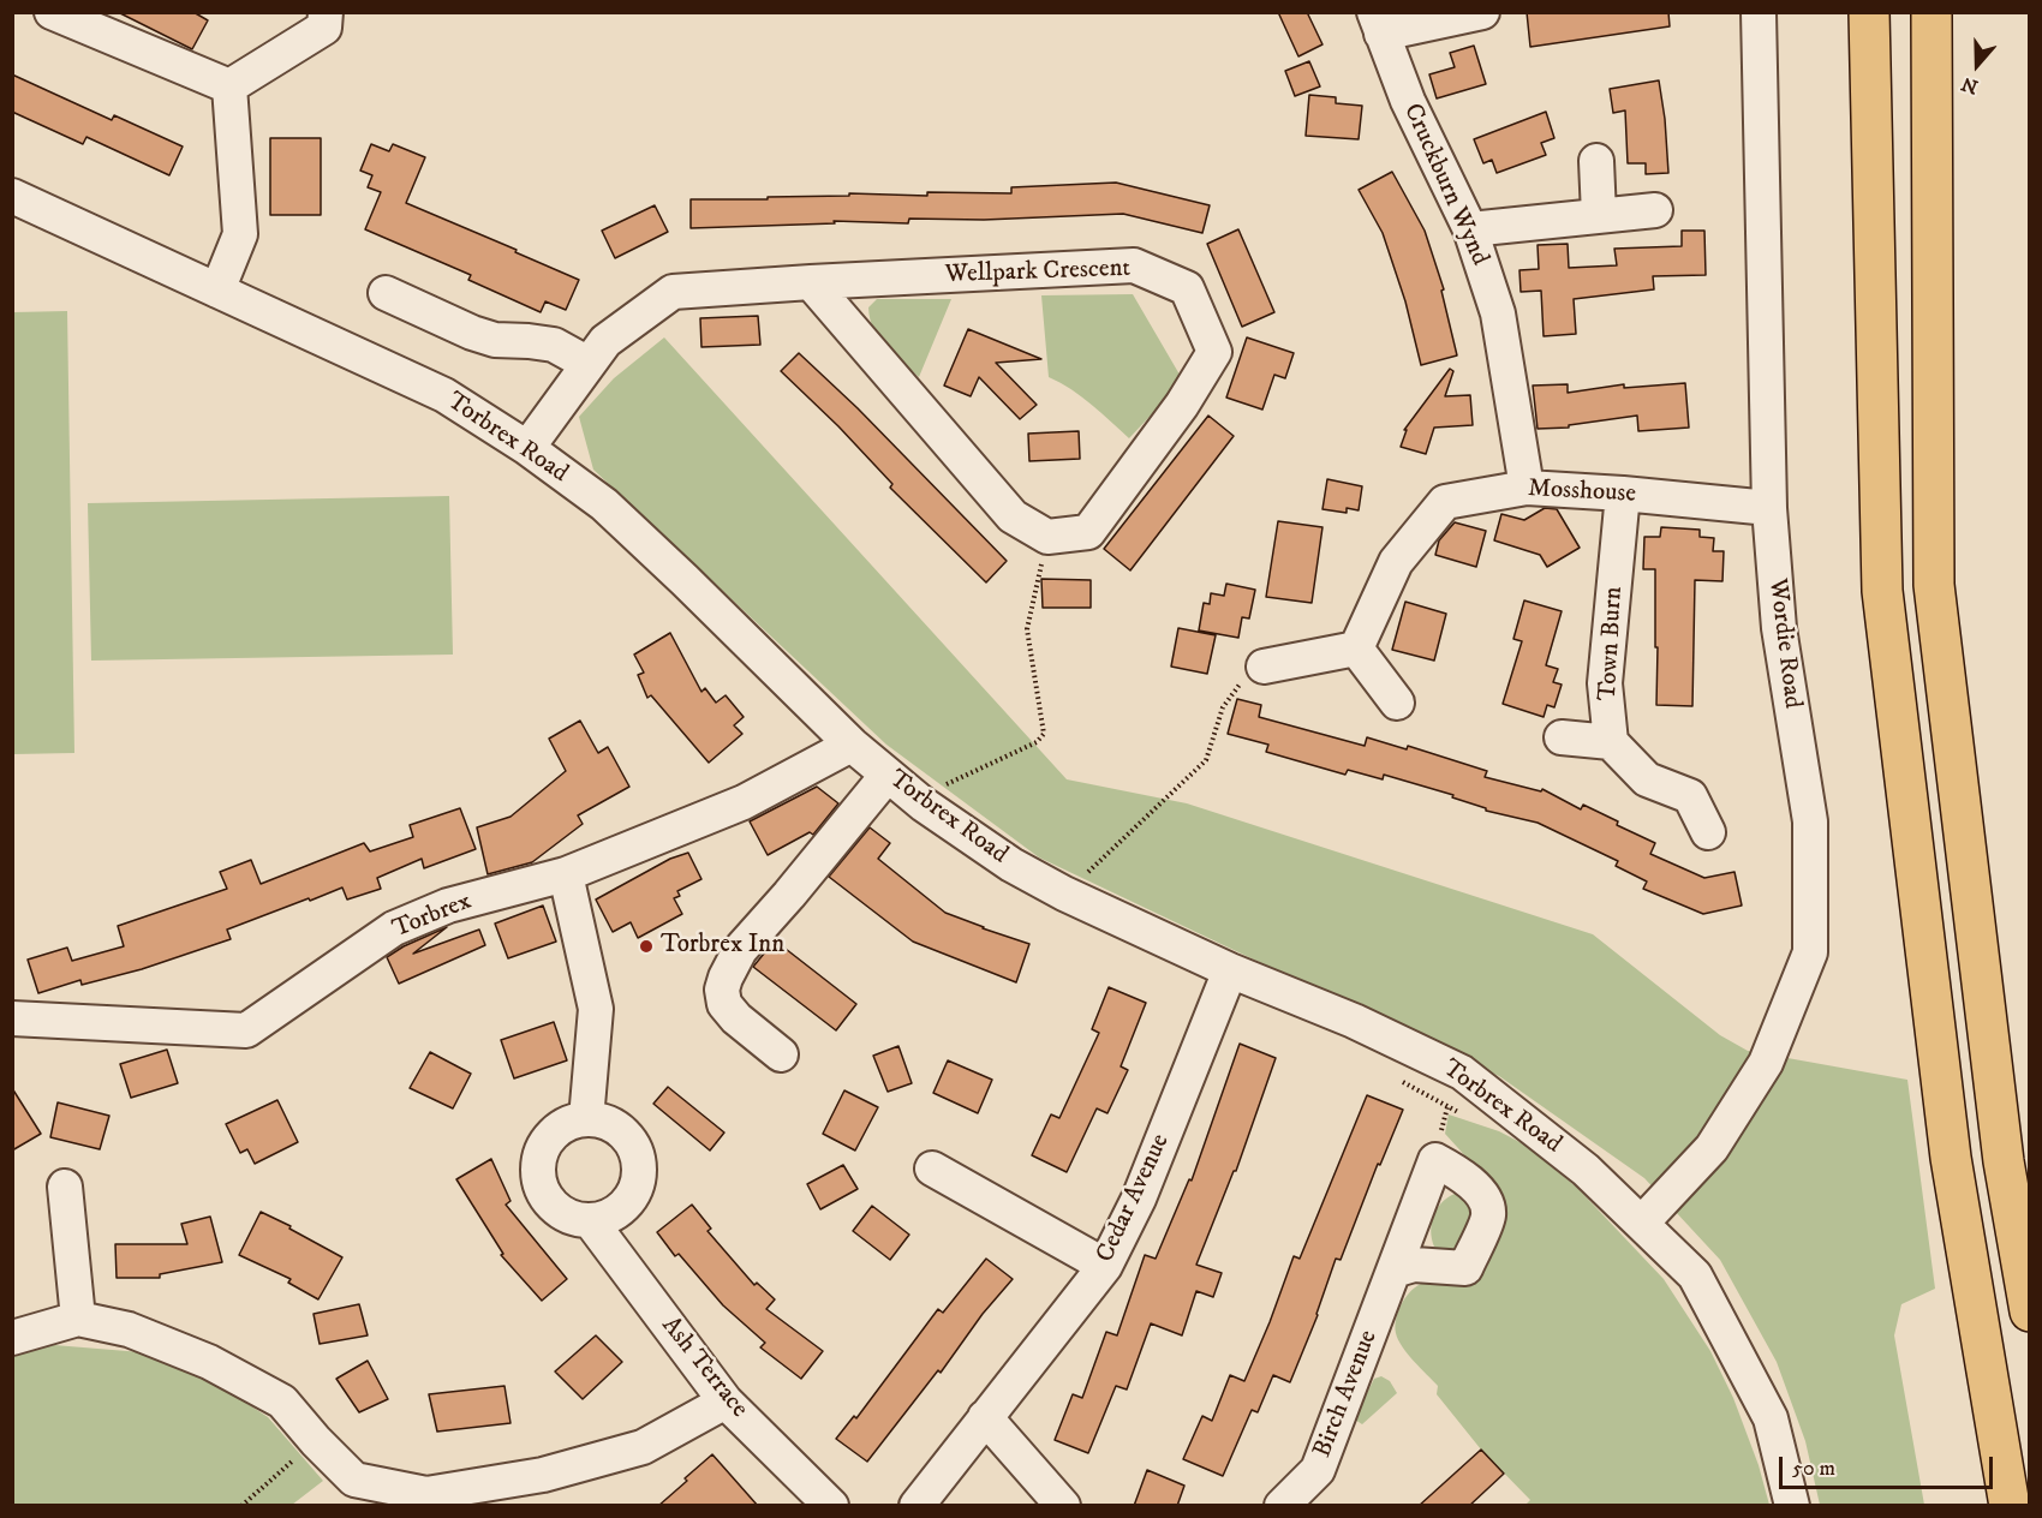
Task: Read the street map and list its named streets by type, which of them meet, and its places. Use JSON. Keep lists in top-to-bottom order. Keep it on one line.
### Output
{"streets":{"street":["Cruckburn Wynd","Wellpark Crescent","Torbrex Road","Mosshouse","Town Burn","Wordie Road","Torbrex","Cedar Avenue","Ash Terrace","Birch Avenue"]},"crossings":[["Cruckburn Wynd","Mosshouse"],["Wellpark Crescent","Torbrex Road"],["Torbrex Road","Wordie Road"],["Torbrex Road","Torbrex"],["Torbrex Road","Cedar Avenue"],["Mosshouse","Town Burn"],["Mosshouse","Wordie Road"]],"places":["Torbrex Inn"],"scale_bar":"50 m","north":"bottom"}
